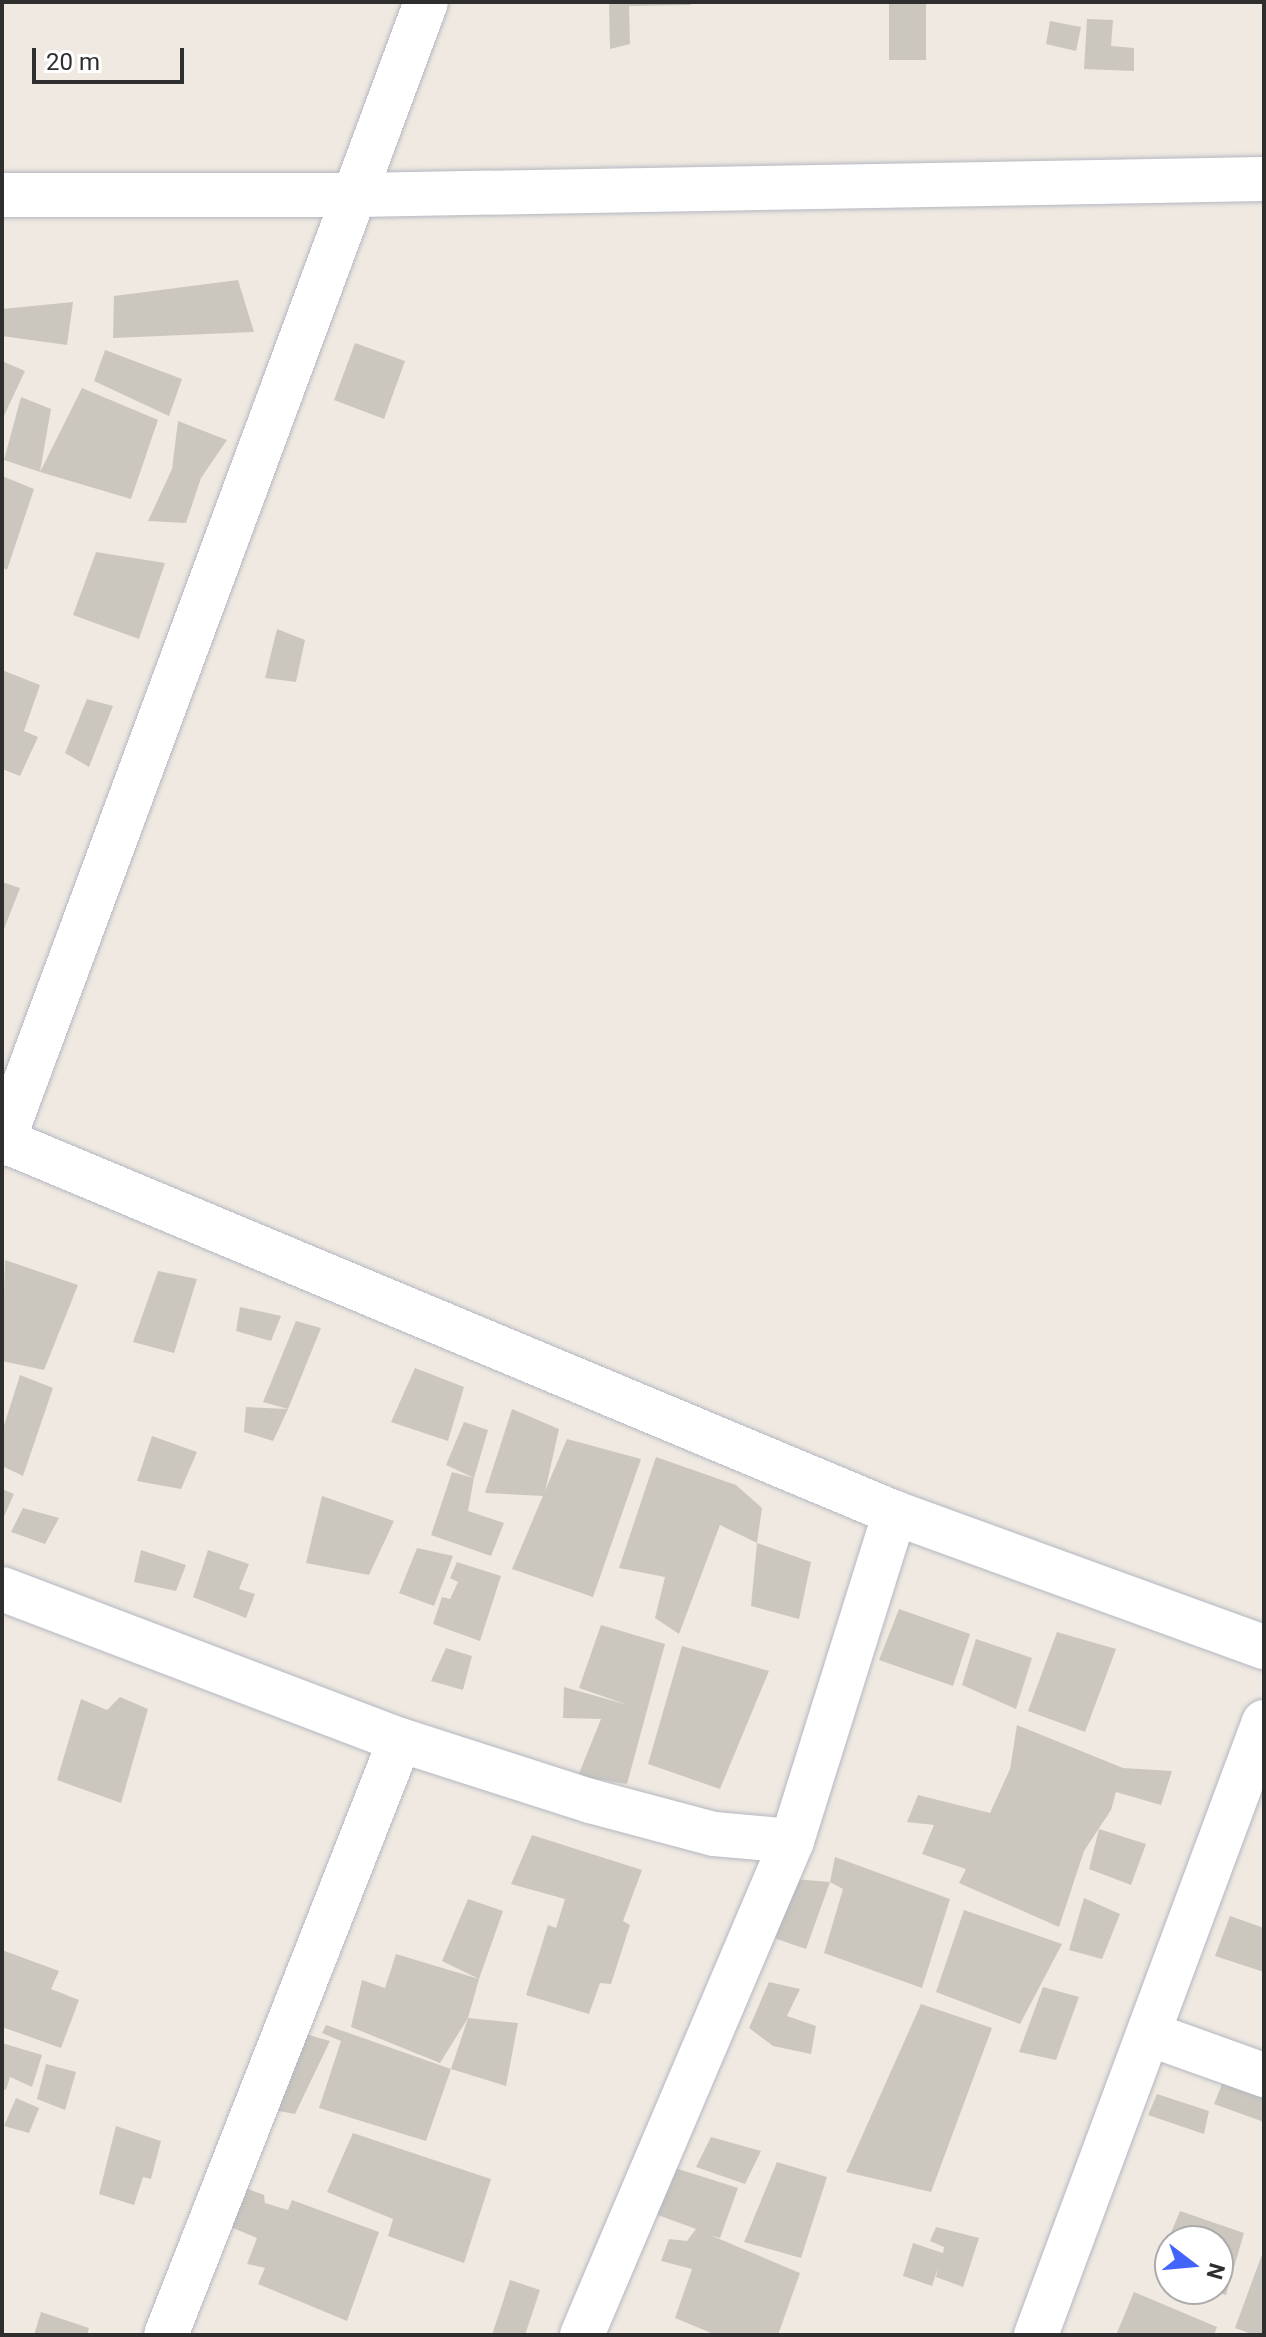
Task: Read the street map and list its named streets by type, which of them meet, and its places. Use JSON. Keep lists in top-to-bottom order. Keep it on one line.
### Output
{"scale_bar":"20 m","north":"right"}
